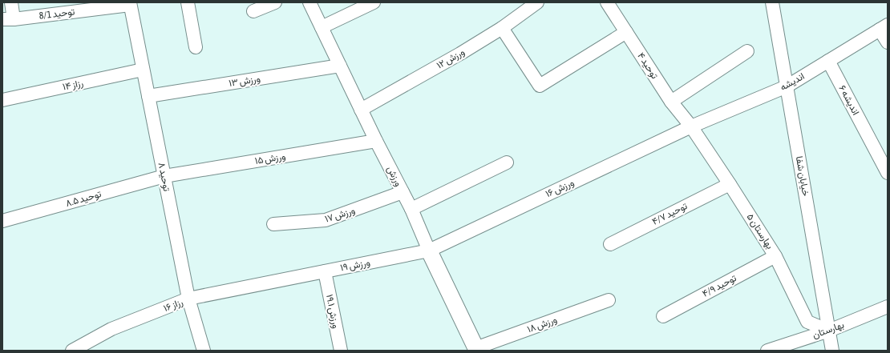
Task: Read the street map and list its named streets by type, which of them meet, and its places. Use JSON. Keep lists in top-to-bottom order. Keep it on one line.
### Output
{"streets":{"street":["توحید 8/1","ورزش ۱۲","توحید ۴","ورزش ۱۳","اندیشه","رزاز ۱۴","اندیشه ۶","ورزش ۱۵","ورزش","خیابان شفا","توحید ۸","ورزش ۱۶","توحید ۸.۵","توحید ۴/۷","ورزش ۱۷","بهارستان ۵","ورزش ۱۹","توحید ۴/۹","رزاز ۱۶","ورزش ۱۹.۱","ورزش ۱۸","بهارستان"]},"crossings":[["توحید 8/1","توحید ۸"],["ورزش ۱۲","ورزش"],["توحید ۴","اندیشه"],["توحید ۴","ورزش ۱۶"],["توحید ۴","بهارستان ۵"],["ورزش ۱۳","ورزش"],["ورزش ۱۳","توحید ۸"],["اندیشه","اندیشه ۶"],["اندیشه","خیابان شفا"],["اندیشه","ورزش ۱۶"],["اندیشه","بهارستان ۵"],["رزاز ۱۴","توحید ۸"],["ورزش ۱۵","ورزش"],["ورزش ۱۵","توحید ۸"],["ورزش ۱۵","توحید ۸.۵"],["ورزش","ورزش ۱۶"],["ورزش","ورزش ۱۷"],["ورزش","ورزش ۱۹"],["ورزش","ورزش ۱۸"],["خیابان شفا","بهارستان ۵"],["خیابان شفا","بهارستان"],["توحید ۸","توحید ۸.۵"],["توحید ۸","رزاز ۱۶"],["ورزش ۱۶","بهارستان ۵"],["ورزش ۱۶","ورزش ۱۹"],["توحید ۴/۷","بهارستان ۵"],["بهارستان ۵","توحید ۴/۹"],["بهارستان ۵","بهارستان"],["ورزش ۱۹","رزاز ۱۶"],["ورزش ۱۹","ورزش ۱۹.۱"]]}
